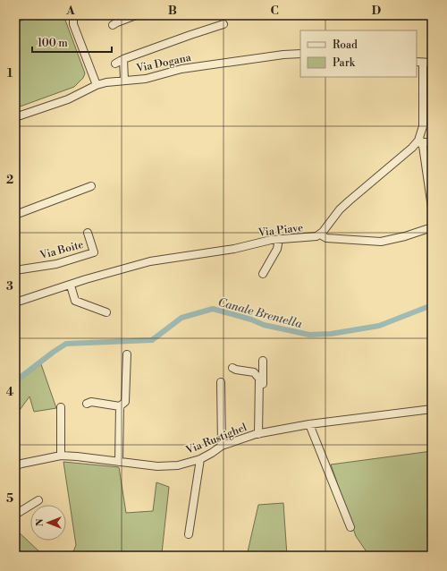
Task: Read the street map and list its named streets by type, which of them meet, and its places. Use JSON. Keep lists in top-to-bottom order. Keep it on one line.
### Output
{"streets":{"street":["Via Dogana","Via Piave","Via Boite","Via Rustighel"]},"water":["Canale Brentella"],"legend":["Road","Park"],"scale_bar":"100 m","north":"left","grid":{"columns":["A","B","C","D"],"rows":["1","2","3","4","5"]}}
